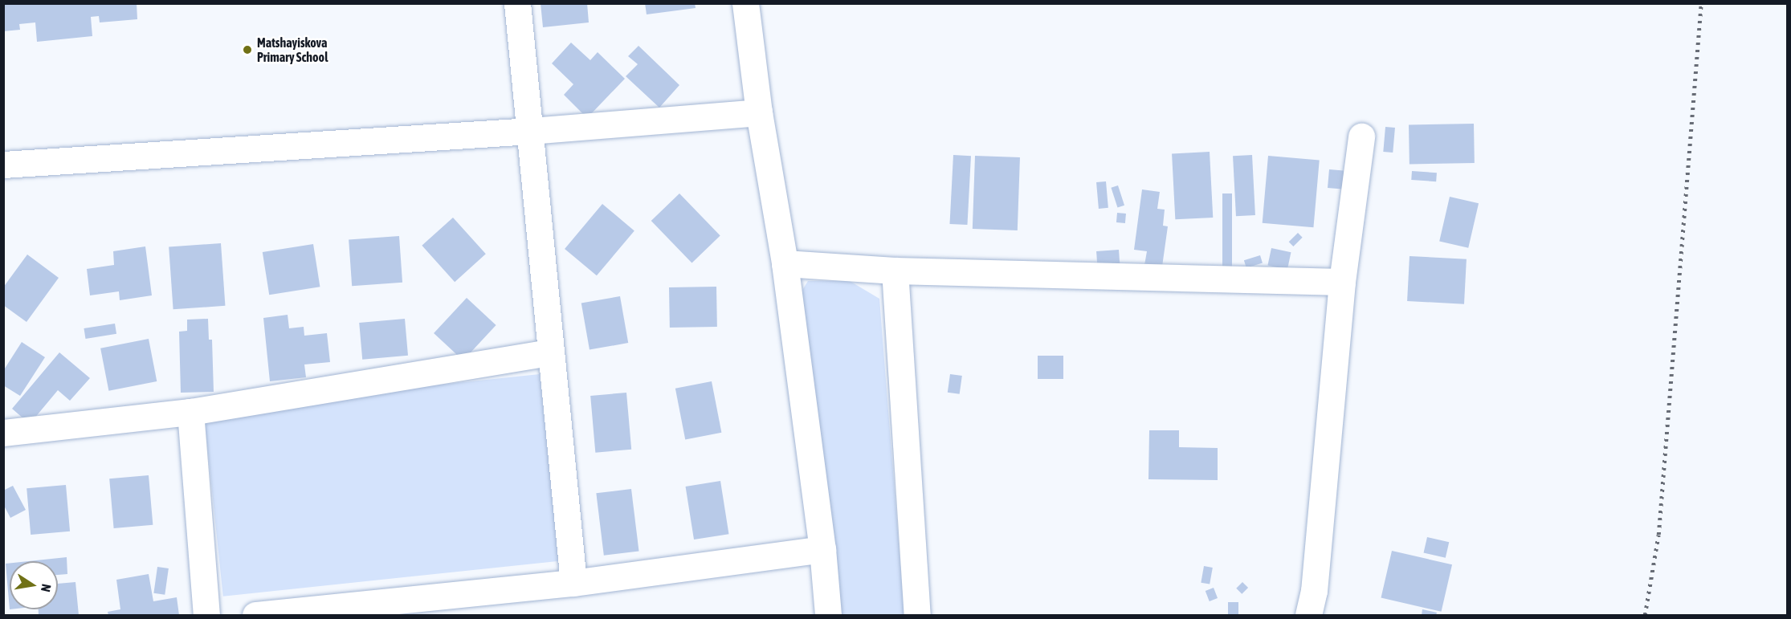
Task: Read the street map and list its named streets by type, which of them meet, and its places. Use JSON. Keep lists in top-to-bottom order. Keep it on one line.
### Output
{"places":["Matshayiskova Primary School"],"north":"right"}
